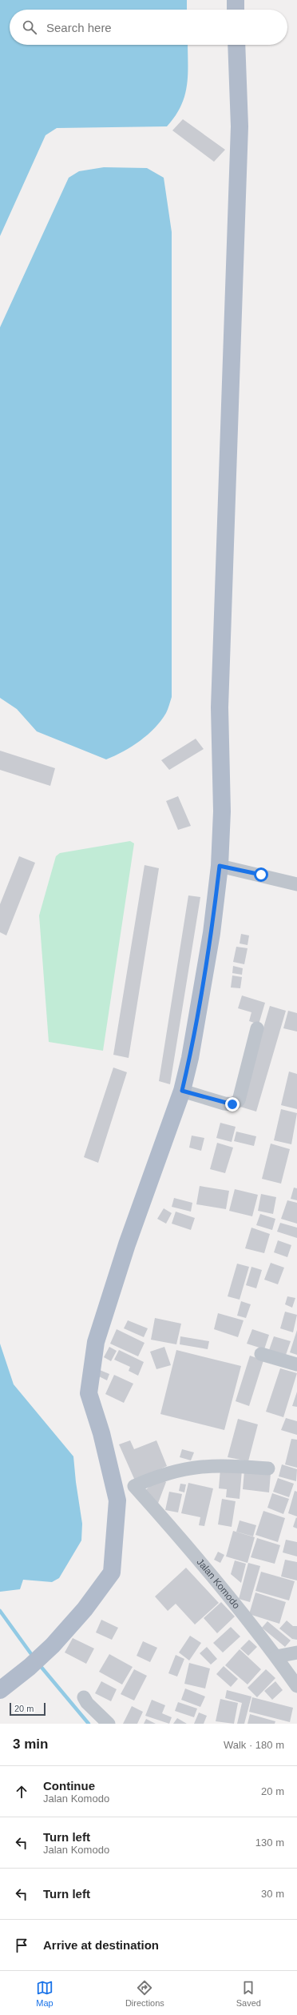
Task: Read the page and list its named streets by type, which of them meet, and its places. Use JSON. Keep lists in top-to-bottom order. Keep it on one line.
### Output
{"streets":{"street":["Jalan Komodo"]},"scale_bar":"20 m","page":{"search":"Search here","scale":"20 m","heading":["3 min","Walk · 180 m"],"list":[["Continue","Jalan Komodo","20 m"],["Turn left","Jalan Komodo","130 m"],["Turn left","30 m"],"Arrive at destination"],"nav":["Map","Directions","Saved"]}}
